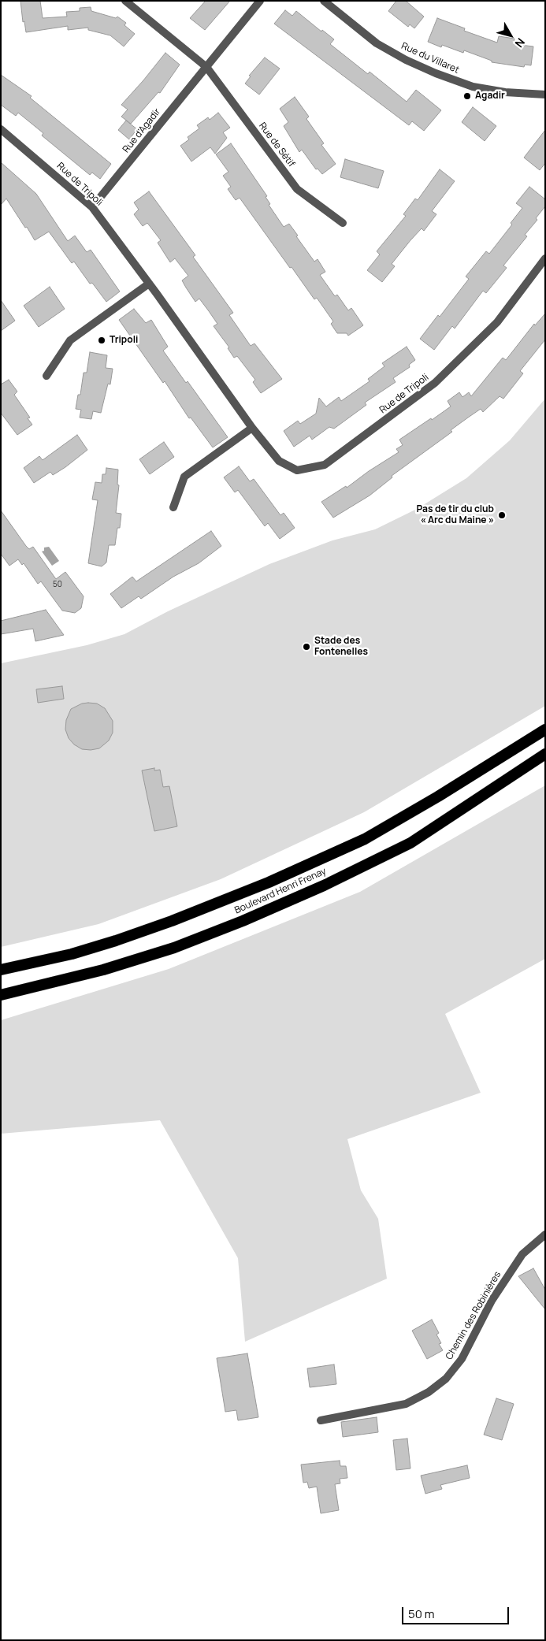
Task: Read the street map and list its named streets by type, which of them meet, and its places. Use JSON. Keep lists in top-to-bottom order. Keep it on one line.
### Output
{"streets":{"highway":["Boulevard Henri Frenay"],"street":["Rue du Villaret","Rue d'Agadir","Rue de Sétif","Rue de Tripoli","Chemin des Robinières"]},"crossings":[["Rue d'Agadir","Rue de Sétif"],["Rue d'Agadir","Rue de Tripoli"]],"places":["Agadir","Tripoli","Pas de tir du club « Arc du Maine »","Stade des Fontenelles"],"house_numbers":["50"],"scale_bar":"50 m","north":"bottom right"}
